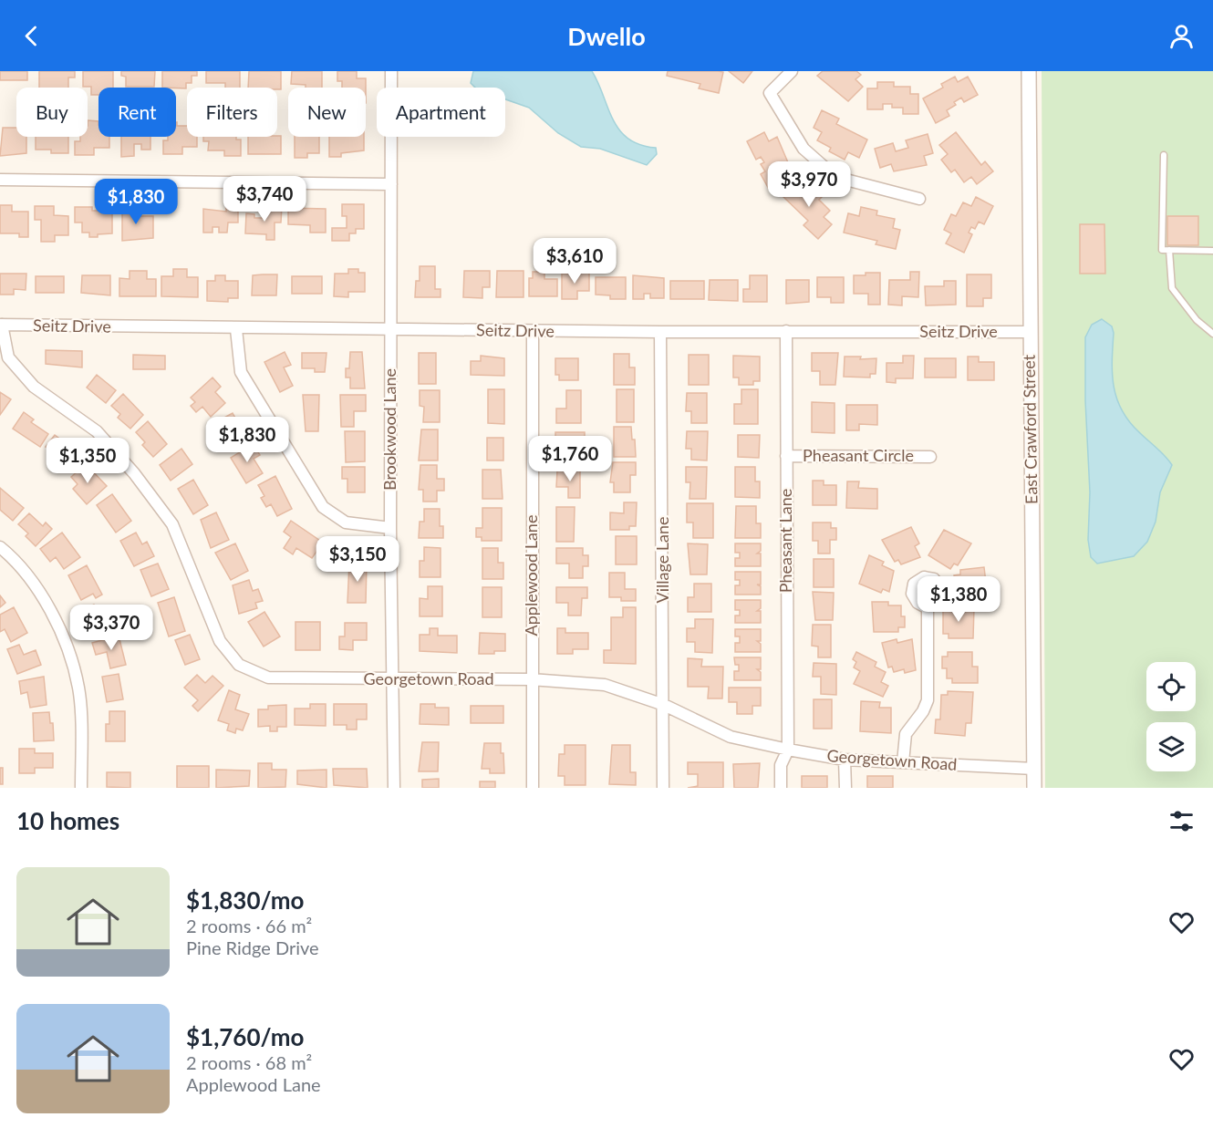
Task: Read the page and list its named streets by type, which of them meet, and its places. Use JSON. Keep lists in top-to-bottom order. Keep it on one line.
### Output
{"streets":{"street":["Seitz Drive","Brookwood Lane","East Crawford Street","Pheasant Circle","Pheasant Lane","Village Lane","Applewood Lane","Georgetown Road"]},"crossings":[["Seitz Drive","Brookwood Lane"],["Seitz Drive","East Crawford Street"],["Seitz Drive","Pheasant Lane"],["Seitz Drive","Village Lane"],["Seitz Drive","Applewood Lane"],["Seitz Drive","Georgetown Road"],["Brookwood Lane","Georgetown Road"],["East Crawford Street","Georgetown Road"],["Pheasant Circle","Pheasant Lane"],["Pheasant Lane","Georgetown Road"],["Village Lane","Georgetown Road"],["Applewood Lane","Georgetown Road"]],"page":{"header":"Dwello","chip":["Buy","Rent","Filters","New","Apartment"],"price":["$3,970","$3,740","$1,830","$3,610","$1,830","$1,760","$1,350","$3,150","$1,380","$3,370"],"heading":"10 homes","list":[{"name":"$1,830/mo","note":"2 rooms · 66 m² · Pine Ridge Drive"},{"name":"$1,760/mo","note":"2 rooms · 68 m² · Applewood Lane"}]}}
